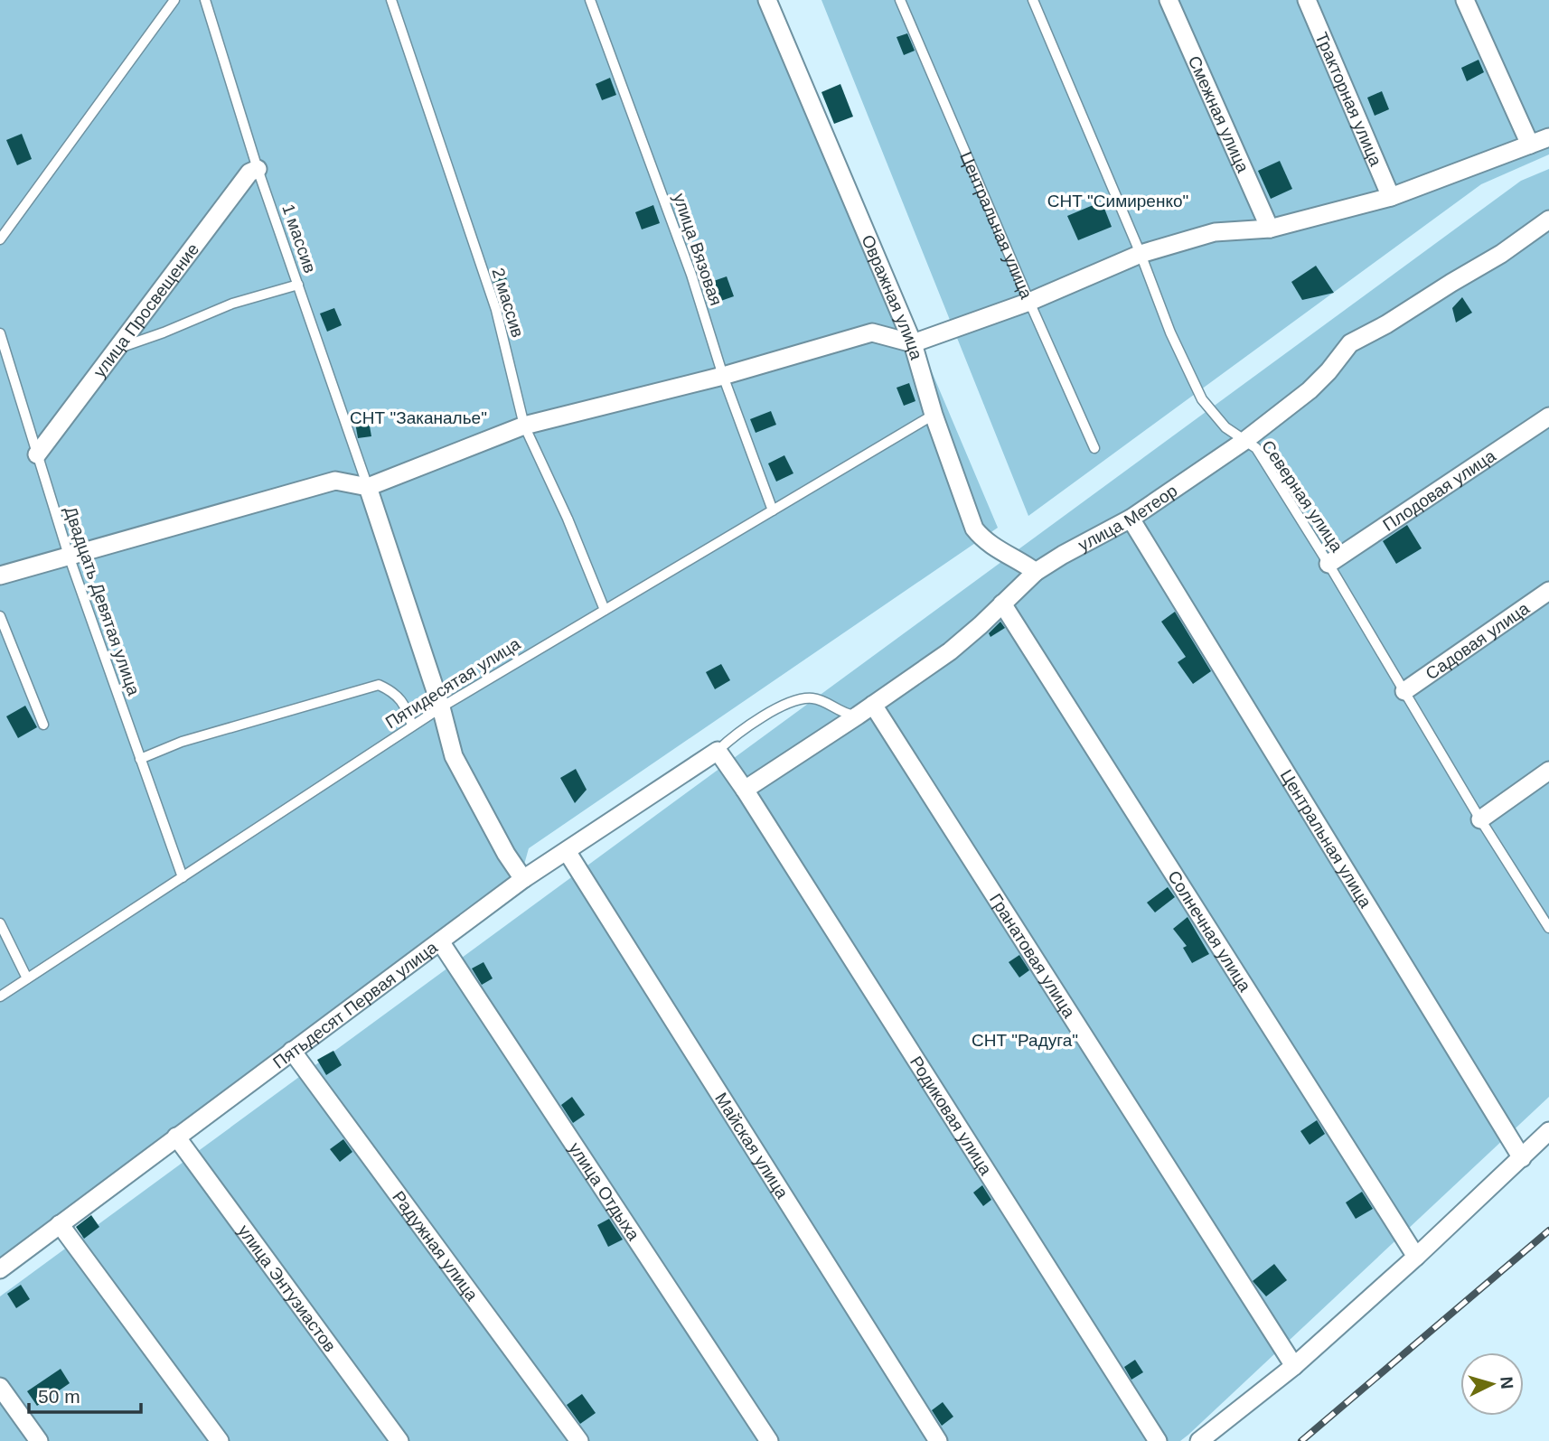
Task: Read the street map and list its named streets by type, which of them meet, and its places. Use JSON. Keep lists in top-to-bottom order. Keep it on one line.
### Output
{"streets":{"street":["Тракторная улица","Смежная улица","Центральная улица","Овражная улица","улица Просвещение","Плодовая улица","улица Метеор","Садовая улица","Солнечная улица","Гранатовая улица","Пятьдесят Первая улица","Родиковая улица","Майская улица","улица Отдыха","Радужная улица","улица Энтузиастов"],"lane":["1 массив","улица Вязовая","2 массив","Северная улица","Двадцать Девятая улица","Пятидесятая улица"]},"crossings":[["Центральная улица","улица Метеор"],["1 массив","улица Просвещение"],["улица Вязовая","Пятидесятая улица"],["Овражная улица","улица Метеор"],["Овражная улица","Пятидесятая улица"],["2 массив","Пятидесятая улица"],["улица Просвещение","Двадцать Девятая улица"],["Плодовая улица","Северная улица"],["Северная улица","улица Метеор"],["Северная улица","Садовая улица"],["улица Метеор","Солнечная улица"],["улица Метеор","Гранатовая улица"],["улица Метеор","Родиковая улица"],["Двадцать Девятая улица","Пятидесятая улица"],["Пятьдесят Первая улица","Майская улица"],["Пятьдесят Первая улица","улица Отдыха"],["Пятьдесят Первая улица","Радужная улица"],["Пятьдесят Первая улица","улица Энтузиастов"]],"parks":["СНТ \"Симиренко\"","СНТ \"Заканалье\"","СНТ \"Радуга\""],"scale_bar":"50 m","north":"right"}
